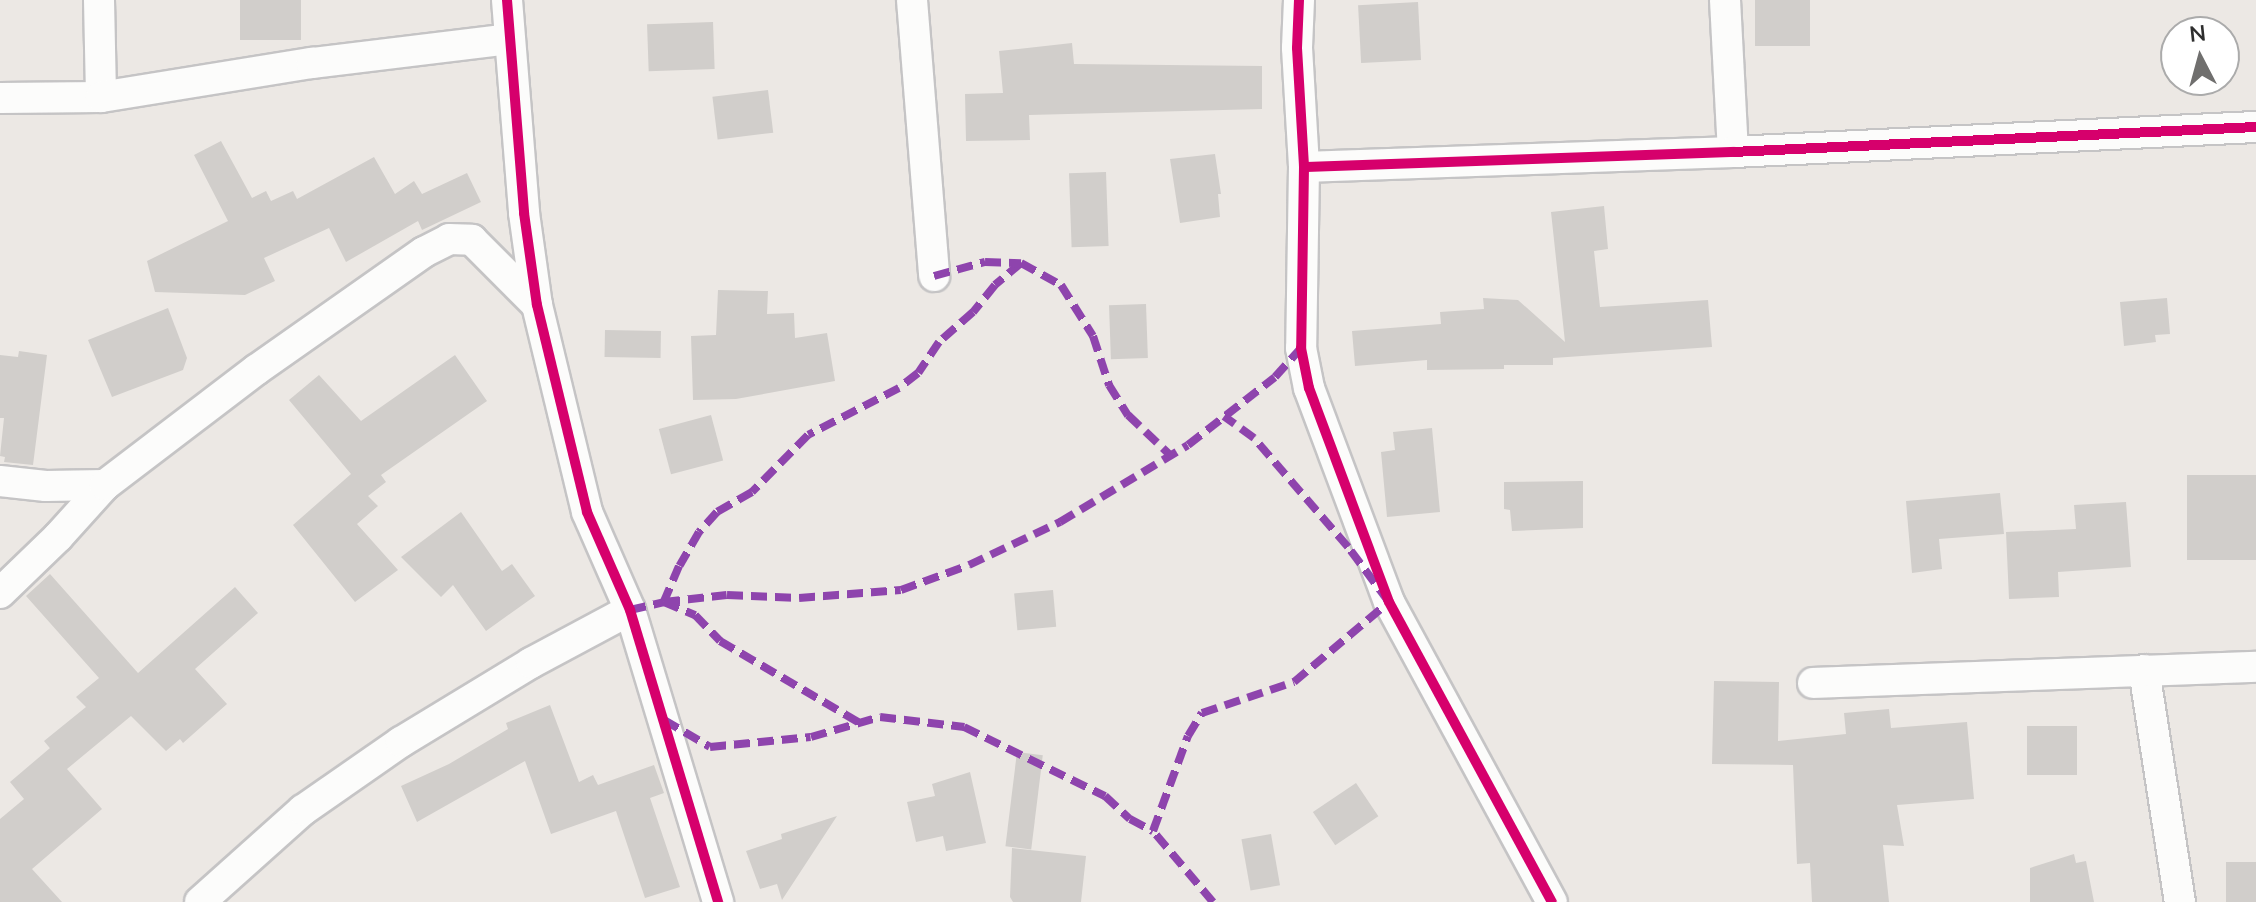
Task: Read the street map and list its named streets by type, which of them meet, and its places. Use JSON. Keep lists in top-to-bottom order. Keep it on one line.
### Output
{"north":"top"}
